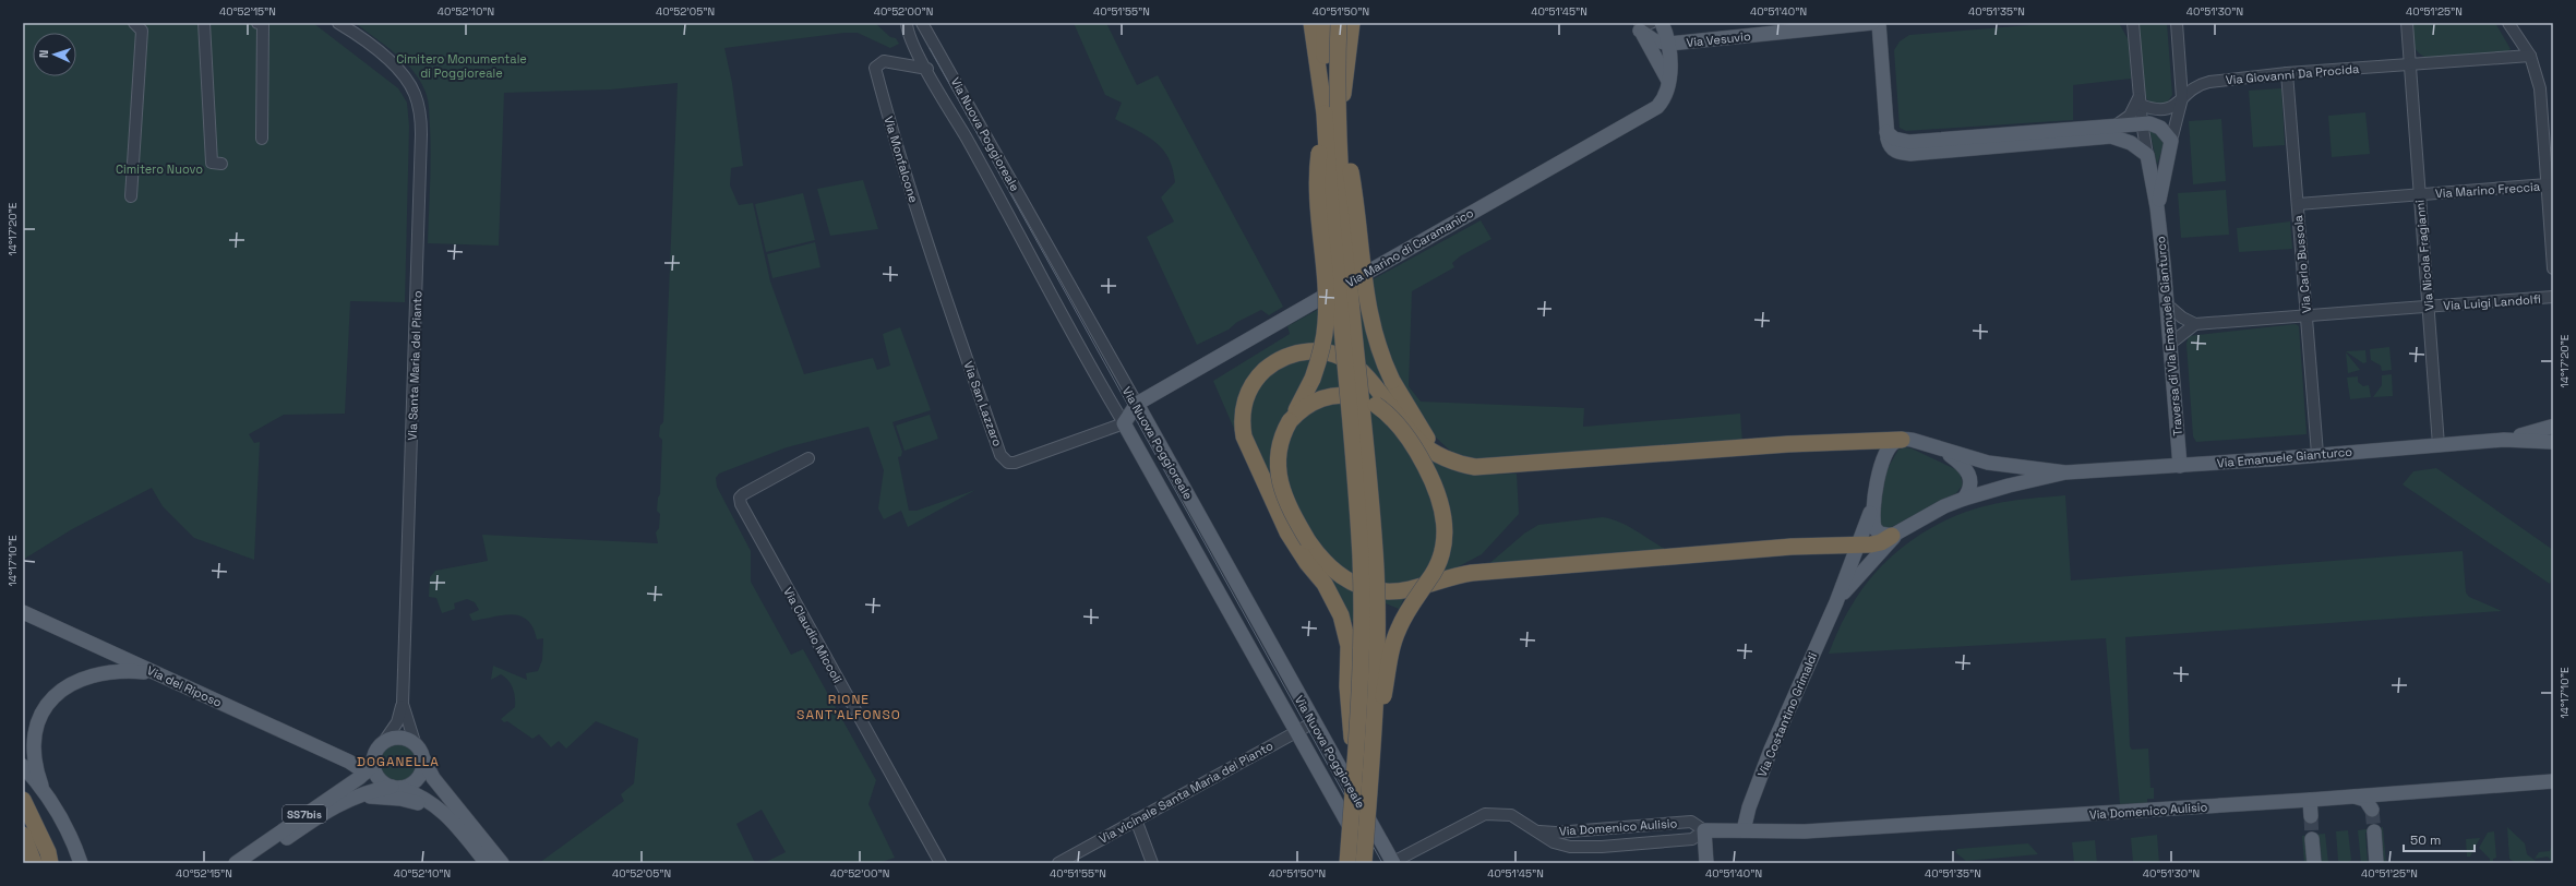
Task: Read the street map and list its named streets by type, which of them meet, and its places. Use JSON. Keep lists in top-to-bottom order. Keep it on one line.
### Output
{"streets":{"main road":["Via Vesuvio","Via Nuova Poggioreale","Via Marino di Caramanico","Traversa di Via Emanuele Gianturco","Via Emanuele Gianturco","Via del Riposo","Via Costantino Grimaldi","Via Domenico Aulisio","SS7bis"],"street":["Via Giovanni Da Procida","Via Monfalcone","Via Marino Freccia","Via Nicola Fragianni","Via Carlo Bussola","Via Luigi Landolfi","Via Santa Maria del Pianto","Via San Lazzaro","Via Claudio Miccoli","Via vicinale Santa Maria del Pianto"]},"crossings":[["Via Vesuvio","Via Marino di Caramanico"],["Via Giovanni Da Procida","Via Nicola Fragianni"],["Via Giovanni Da Procida","Via Carlo Bussola"],["Via Giovanni Da Procida","Traversa di Via Emanuele Gianturco"],["Via Nuova Poggioreale","Via Monfalcone"],["Via Nuova Poggioreale","Via Marino di Caramanico"],["Via Nuova Poggioreale","Via San Lazzaro"],["Via Nuova Poggioreale","Via vicinale Santa Maria del Pianto"],["Via Nuova Poggioreale","Via Domenico Aulisio"],["Via Monfalcone","Via San Lazzaro"],["Via Marino Freccia","Via Nicola Fragianni"],["Via Marino Freccia","Via Carlo Bussola"],["Via Nicola Fragianni","Via Luigi Landolfi"],["Via Nicola Fragianni","Via Emanuele Gianturco"],["Via Carlo Bussola","Via Luigi Landolfi"],["Via Carlo Bussola","Via Emanuele Gianturco"],["Traversa di Via Emanuele Gianturco","Via Emanuele Gianturco"],["Via Santa Maria del Pianto","Via del Riposo"],["Via Santa Maria del Pianto","SS7bis"],["Via Emanuele Gianturco","Via Costantino Grimaldi"],["Via del Riposo","SS7bis"],["Via Costantino Grimaldi","Via Domenico Aulisio"]],"districts":["RIONE SANT'ALFONSO","DOGANELLA"],"parks":["Cimitero Monumentale di Poggioreale","Cimitero Nuovo"],"scale_bar":"50 m","north":"left","coordinates":["40°52'15\"N","40°52'10\"N","40°52'05\"N","40°52'00\"N","40°51'55\"N","40°51'50\"N","40°51'45\"N","40°51'40\"N","40°51'35\"N","40°51'30\"N","40°51'25\"N","14°17'20\"E","14°17'10\"E"]}
